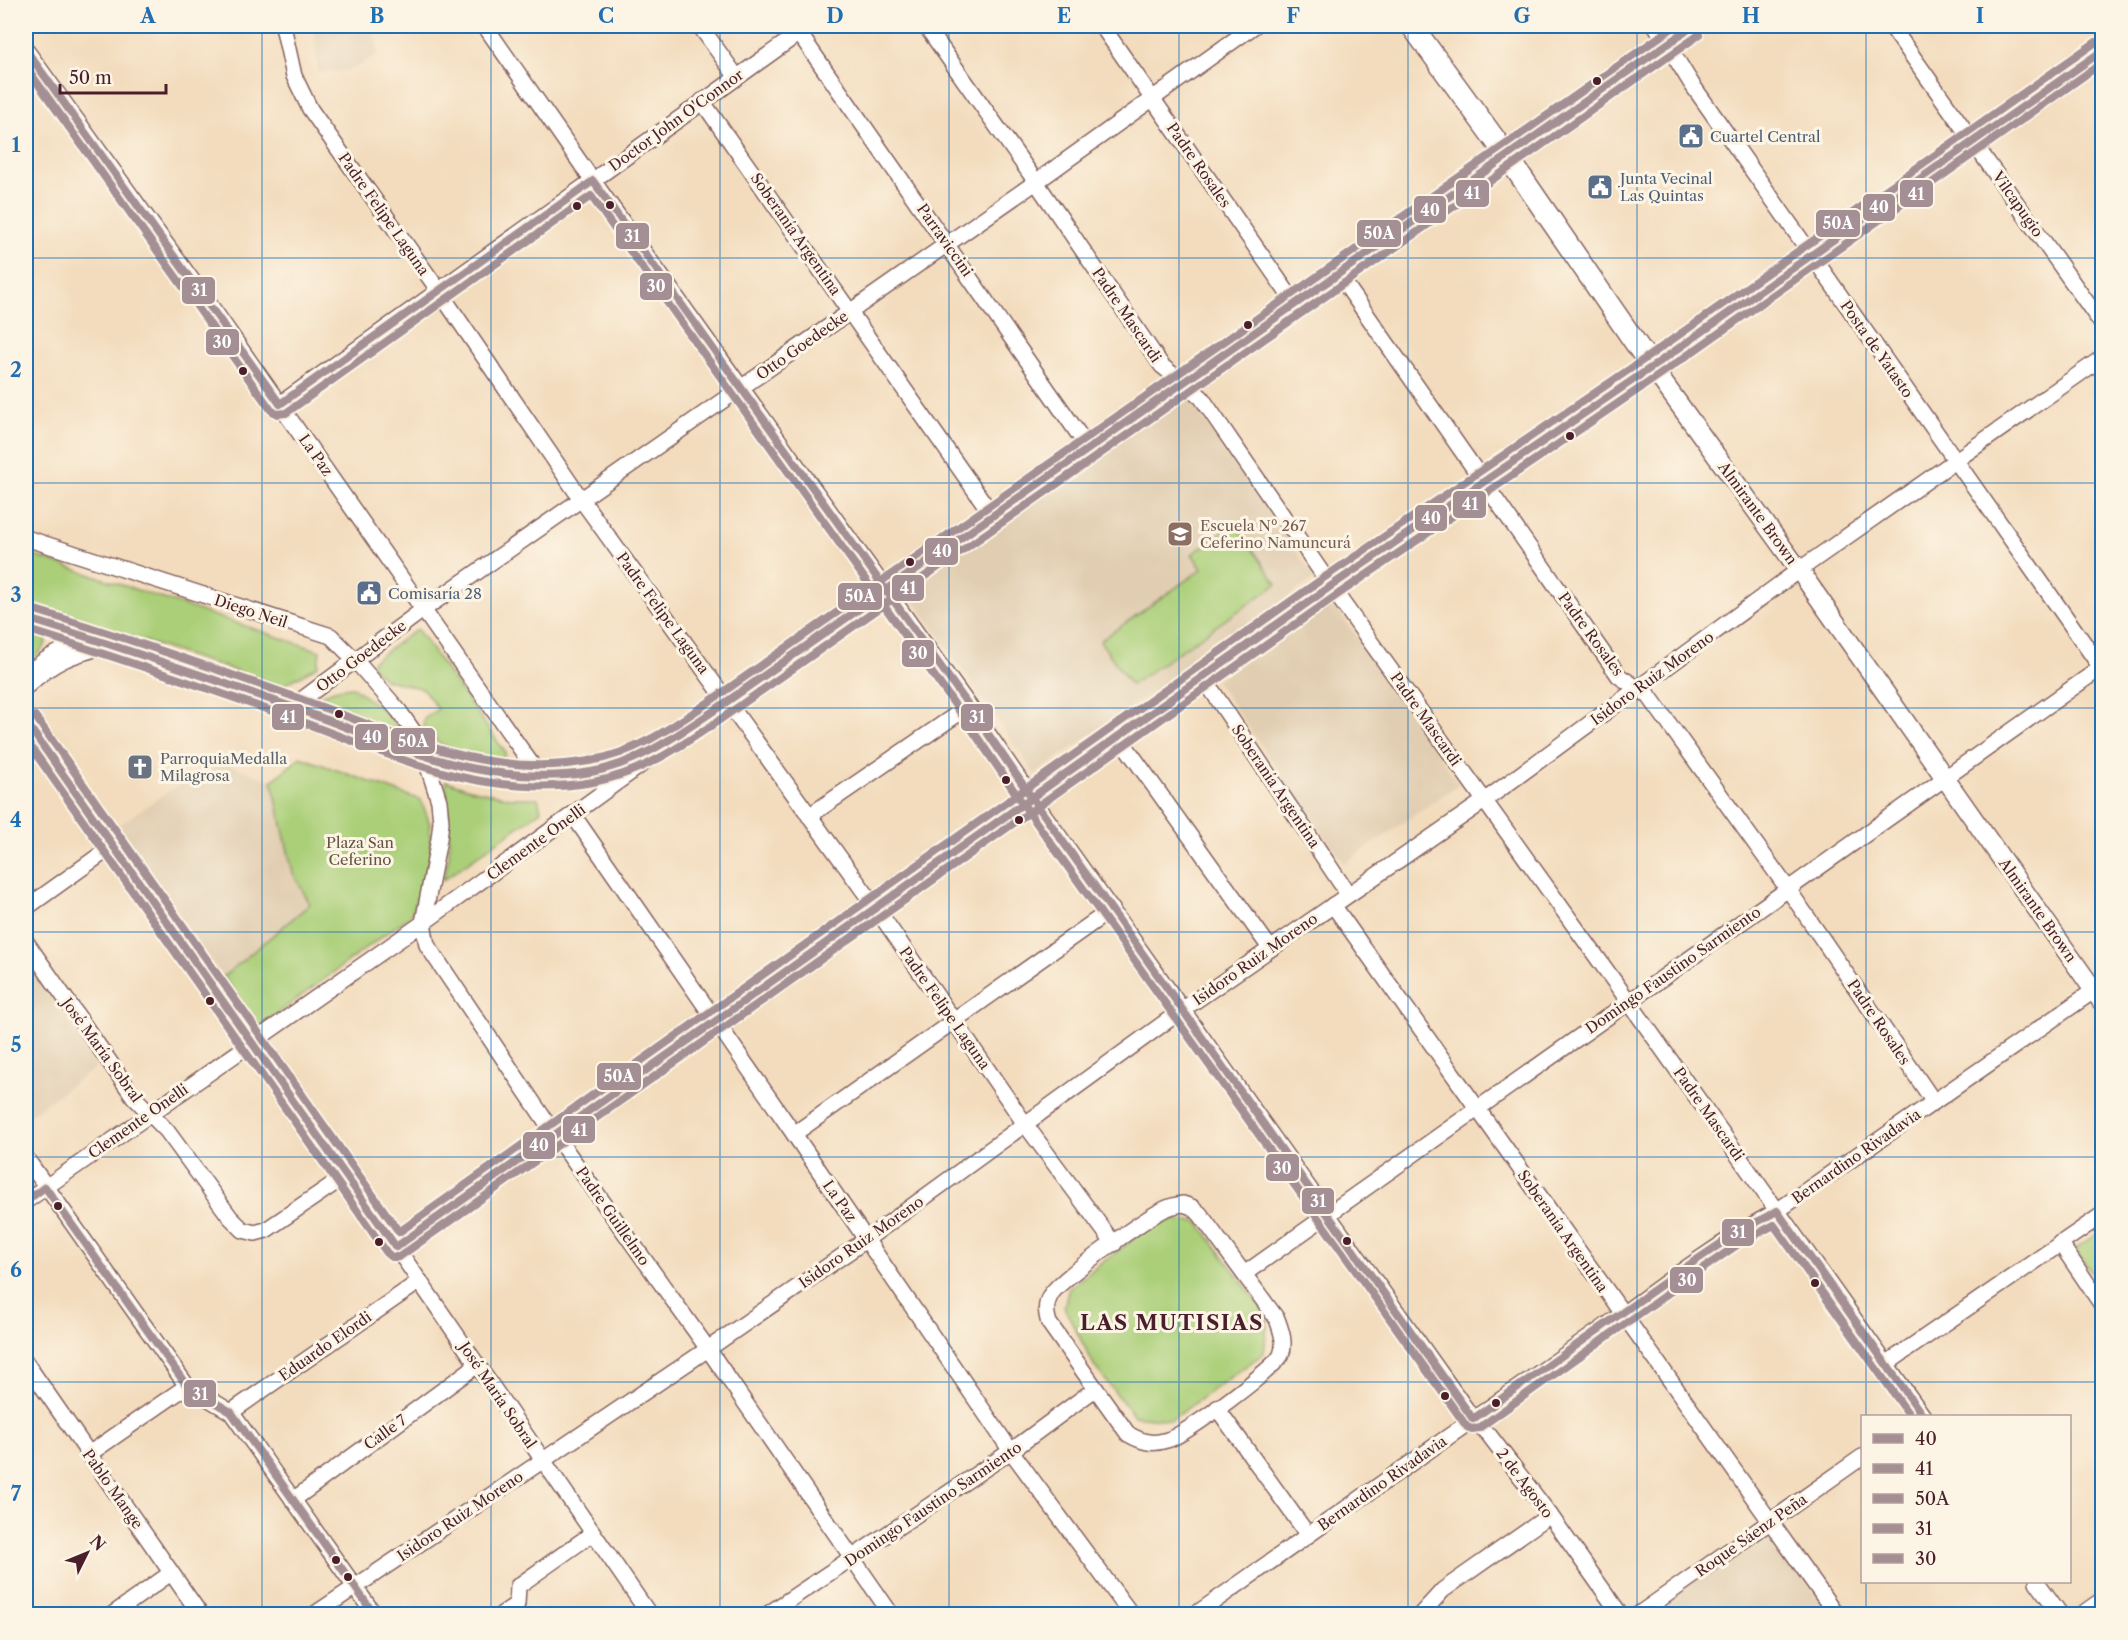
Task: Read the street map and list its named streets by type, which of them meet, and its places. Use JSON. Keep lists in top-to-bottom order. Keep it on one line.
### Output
{"streets":{"main road":["Almirante Brown","Clemente Onelli","José María Sobral"],"street":["Doctor John O'Connor","Padre Rosales","Vilcapugio","Padre Felipe Laguna","Soberanía Argentina","Parraviccini","Padre Mascardi","Otto Goedecke","Posta de Yatasto","La Paz","Diego Neil","Isidoro Ruiz Moreno","Domingo Faustino Sarmiento","Bernardino Rivadavia","Padre Guillelmo","Eduardo Elordi","Calle 7","2 de Agosto","Pablo Mange","Roque Sáenz Peña"]},"crossings":[["Doctor John O'Connor","Padre Felipe Laguna"],["Doctor John O'Connor","Soberanía Argentina"],["Doctor John O'Connor","Parraviccini"],["Doctor John O'Connor","La Paz"],["Doctor John O'Connor","2 de Agosto"],["Padre Rosales","Otto Goedecke"],["Padre Rosales","Isidoro Ruiz Moreno"],["Padre Rosales","Clemente Onelli"],["Padre Rosales","Domingo Faustino Sarmiento"],["Padre Rosales","Bernardino Rivadavia"],["Padre Felipe Laguna","Otto Goedecke"],["Padre Felipe Laguna","Isidoro Ruiz Moreno"],["Padre Felipe Laguna","Clemente Onelli"],["Soberanía Argentina","Otto Goedecke"],["Soberanía Argentina","Isidoro Ruiz Moreno"],["Soberanía Argentina","Clemente Onelli"],["Soberanía Argentina","Domingo Faustino Sarmiento"],["Soberanía Argentina","Bernardino Rivadavia"],["Soberanía Argentina","Roque Sáenz Peña"],["Parraviccini","Otto Goedecke"],["Parraviccini","Clemente Onelli"],["Padre Mascardi","Otto Goedecke"],["Padre Mascardi","Isidoro Ruiz Moreno"],["Padre Mascardi","Clemente Onelli"],["Padre Mascardi","Domingo Faustino Sarmiento"],["Padre Mascardi","Bernardino Rivadavia"],["Otto Goedecke","La Paz"],["Otto Goedecke","Diego Neil"],["Otto Goedecke","2 de Agosto"],["Posta de Yatasto","Isidoro Ruiz Moreno"],["Posta de Yatasto","Clemente Onelli"],["Posta de Yatasto","Domingo Faustino Sarmiento"],["La Paz","Isidoro Ruiz Moreno"],["La Paz","Clemente Onelli"],["La Paz","Domingo Faustino Sarmiento"],["Almirante Brown","Isidoro Ruiz Moreno"],["Almirante Brown","Clemente Onelli"],["Almirante Brown","Domingo Faustino Sarmiento"],["Almirante Brown","Bernardino Rivadavia"],["Diego Neil","Padre Guillelmo"],["Isidoro Ruiz Moreno","José María Sobral"],["Isidoro Ruiz Moreno","Padre Guillelmo"],["Isidoro Ruiz Moreno","2 de Agosto"],["Clemente Onelli","José María Sobral"],["Clemente Onelli","Padre Guillelmo"],["Clemente Onelli","2 de Agosto"],["Domingo Faustino Sarmiento","Padre Guillelmo"],["Domingo Faustino Sarmiento","2 de Agosto"],["José María Sobral","Eduardo Elordi"],["José María Sobral","Calle 7"],["Bernardino Rivadavia","2 de Agosto"]],"districts":["LAS MUTISIAS"],"parks":["Plaza San Ceferino"],"places":{"public building":["Cuartel Central","Junta Vecinal Las Quintas","Comisaría 28"],"school or university":["Escuela Nº 267 Ceferino Namuncurá"],"church":["ParroquiaMedalla Milagrosa"]},"lines":["transit line 40","transit line 50A","transit line 41","transit line 31","transit line 30"],"legend":["40","41","50A","31","30"],"scale_bar":"50 m","north":"top right","grid":{"columns":["A","B","C","D","E","F","G","H","I"],"rows":["1","2","3","4","5","6","7"]}}
